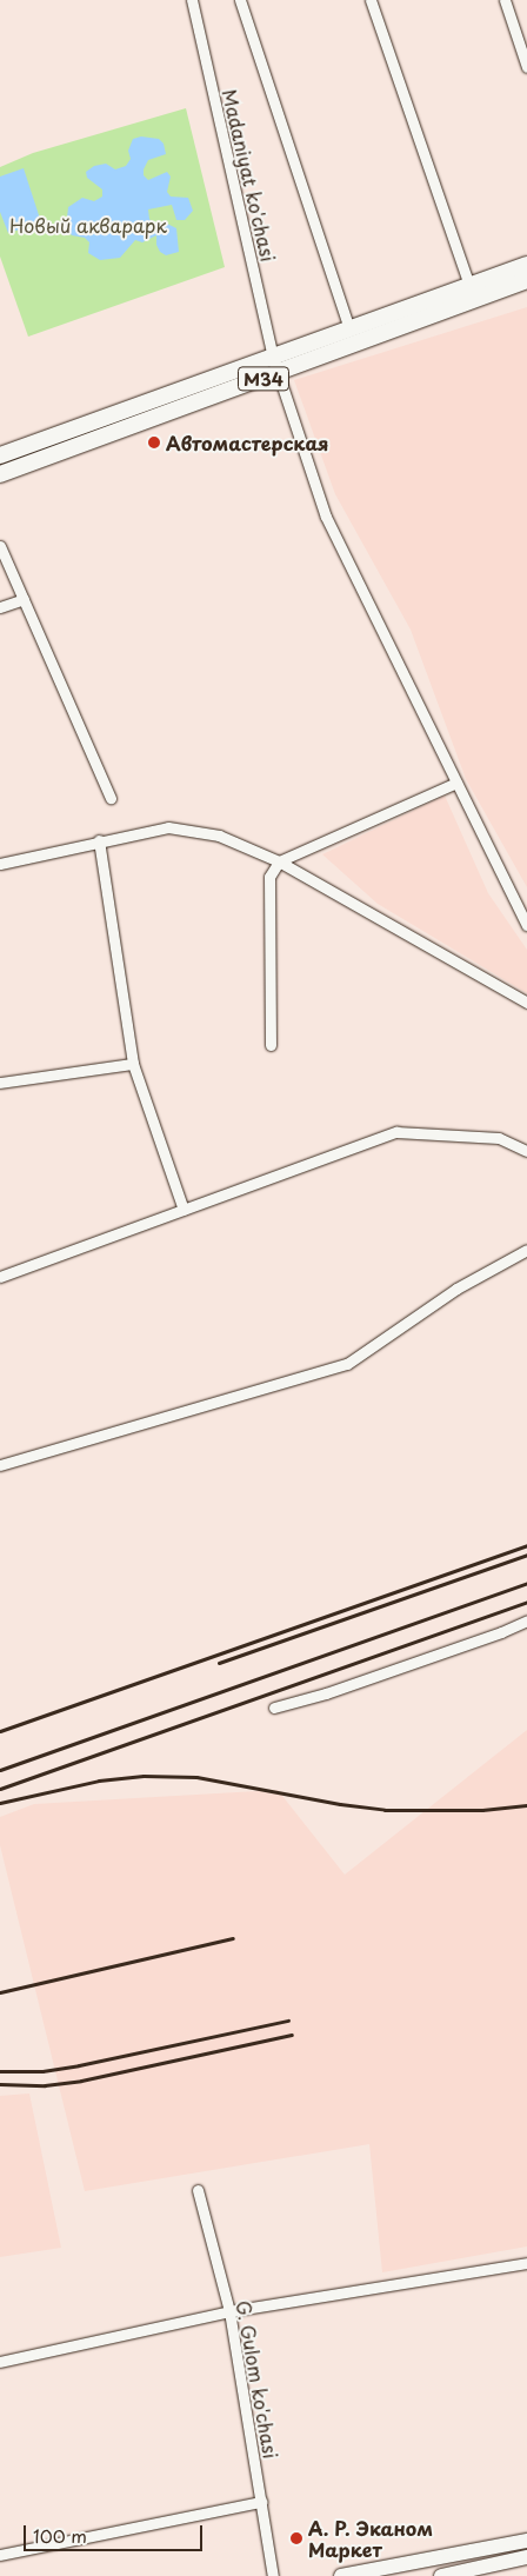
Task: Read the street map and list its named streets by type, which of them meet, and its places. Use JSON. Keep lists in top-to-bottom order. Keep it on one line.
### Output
{"streets":{"main road":["M34"],"street":["Madaniyat ko'chasi","G. Gulom ko'chasi"]},"crossings":[["Madaniyat ko'chasi","M34"]],"parks":["Новый акварарк"],"places":["Автомастерская","А. Р. Эканом Маркет"],"scale_bar":"100 m"}
